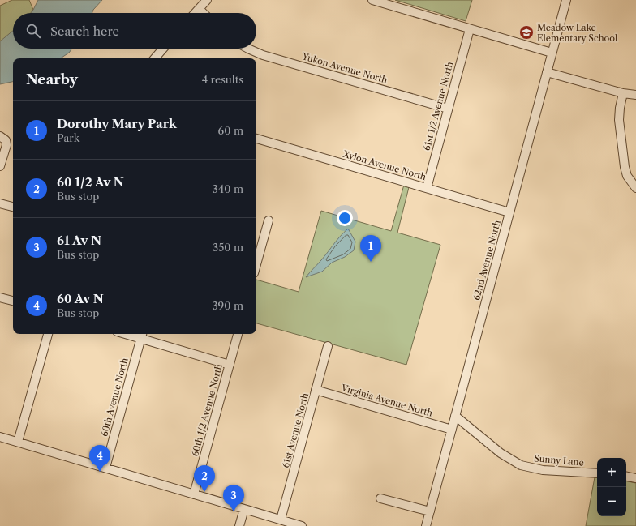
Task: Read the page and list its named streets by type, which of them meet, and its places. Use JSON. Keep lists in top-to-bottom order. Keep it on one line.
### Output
{"streets":{"street":["Yukon Avenue North","61st 1/2 Avenue North","Xylon Avenue North","62nd Avenue North","60th Avenue North","Virginia Avenue North","60th 1/2 Avenue North","61st Avenue North","Sunny Lane"]},"crossings":[["Yukon Avenue North","61st 1/2 Avenue North"],["61st 1/2 Avenue North","Xylon Avenue North"],["Xylon Avenue North","62nd Avenue North"],["62nd Avenue North","Virginia Avenue North"],["62nd Avenue North","Sunny Lane"],["Virginia Avenue North","61st Avenue North"]],"places":{"school or university":["Meadow Lake Elementary School"]},"page":{"search":"Search here","heading":["Nearby","4 results"],"list":[{"mark":"1","name":"Dorothy Mary Park","note":"Park","value":"60 m"},{"mark":"2","name":"60 1/2 Av N","note":"Bus stop","value":"340 m"},{"mark":"3","name":"61 Av N","note":"Bus stop","value":"350 m"},{"mark":"4","name":"60 Av N","note":"Bus stop","value":"390 m"}],"pins":["1","4","2","3"],"map_buttons":["+","−"]}}
